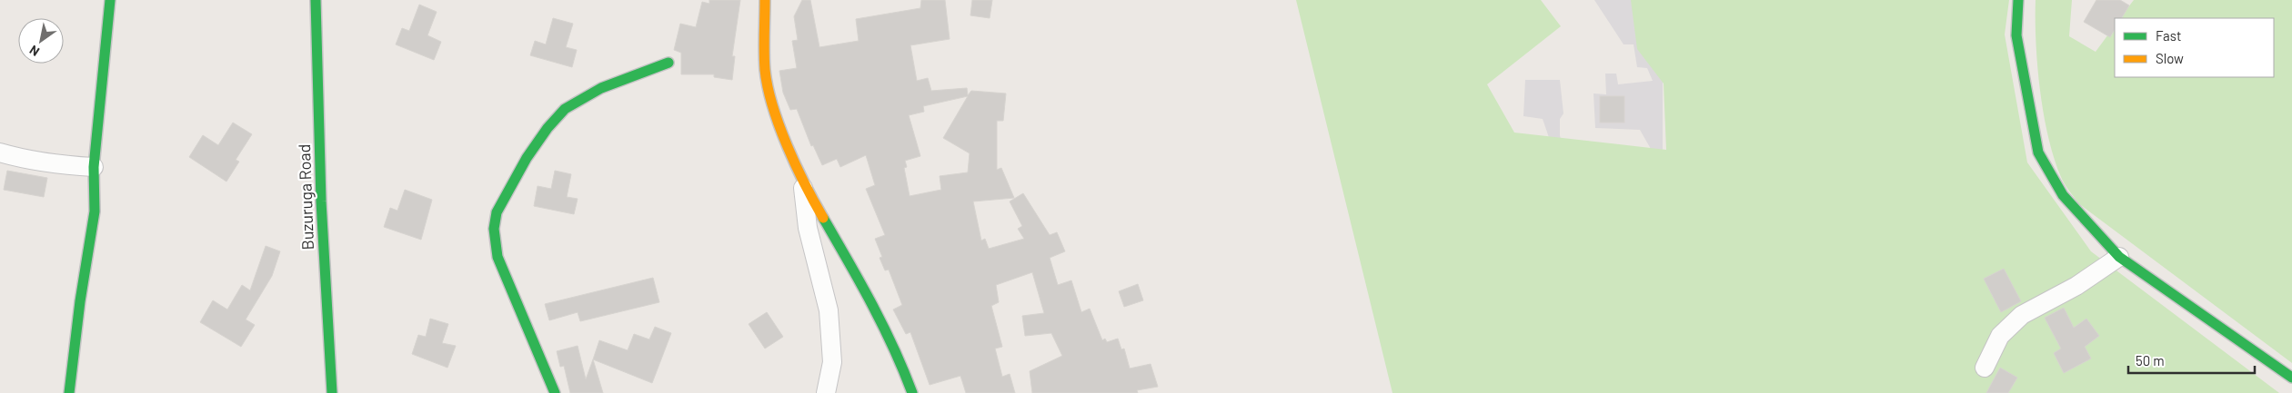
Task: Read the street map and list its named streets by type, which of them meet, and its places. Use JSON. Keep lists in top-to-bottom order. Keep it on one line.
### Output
{"streets":{"street":["Buzuruga Road"]},"legend":["Fast","Slow"],"scale_bar":"50 m","north":"bottom left"}
